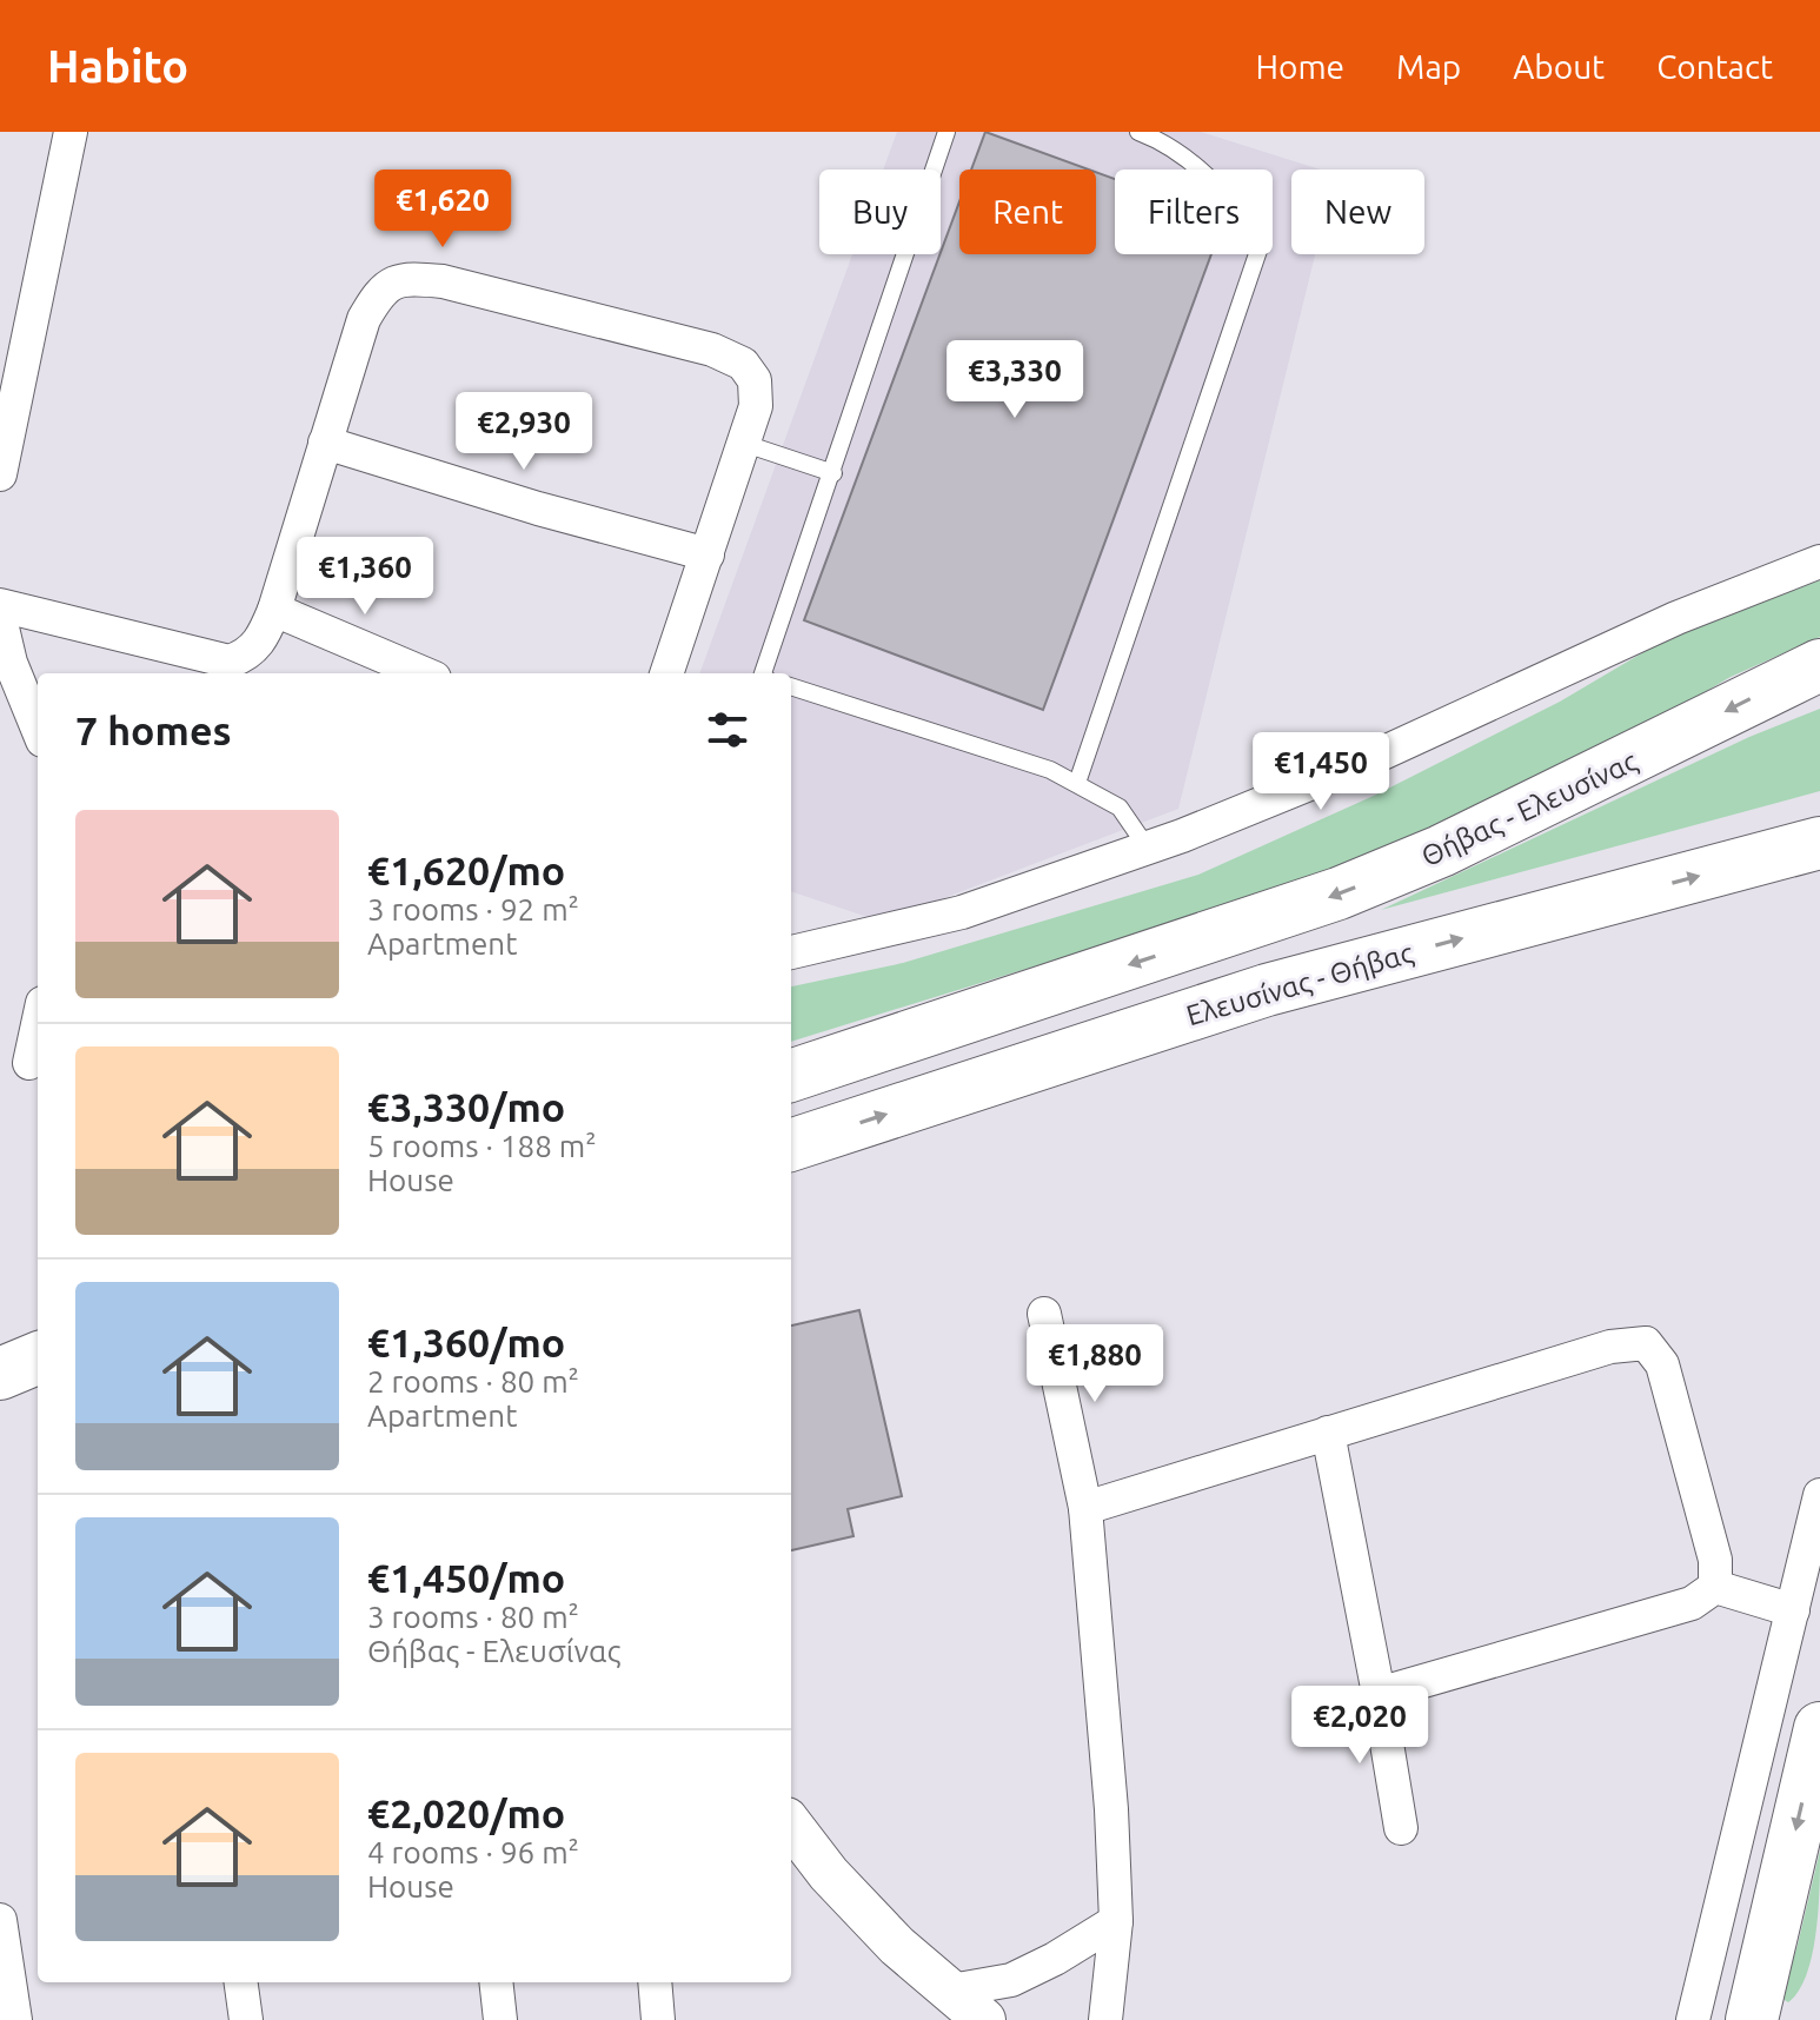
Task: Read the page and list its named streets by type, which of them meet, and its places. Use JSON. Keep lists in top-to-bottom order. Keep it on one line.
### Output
{"streets":{"main road":["Θήβας - Ελευσίνας","Ελευσίνας - Θήβας"]},"one_way":["Θήβας - Ελευσίνας","Ελευσίνας - Θήβας"],"page":{"header":"Habito","nav":["Home","Map","About","Contact"],"price":["€1,620","€3,330","€2,930","€1,360","€1,450","€1,880","€2,020"],"chip":["Buy","Rent","Filters","New"],"heading":"7 homes","list":[{"name":"€1,620/mo","note":"3 rooms · 92 m² · Apartment"},{"name":"€3,330/mo","note":"5 rooms · 188 m² · House"},{"name":"€1,360/mo","note":"2 rooms · 80 m² · Apartment"},{"name":"€1,450/mo","note":"3 rooms · 80 m² · Θήβας - Ελευσίνας"},{"name":"€2,020/mo","note":"4 rooms · 96 m² · House"}]}}
